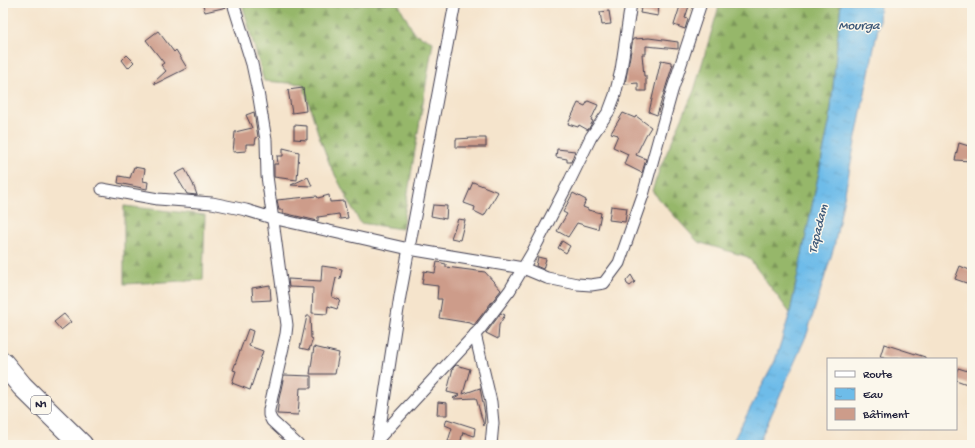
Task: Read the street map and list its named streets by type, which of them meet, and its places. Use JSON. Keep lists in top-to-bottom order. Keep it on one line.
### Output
{"streets":{"highway":["N1"]},"water":["Mourga","Tapadam"],"legend":["Route","Eau","Bâtiment"]}
